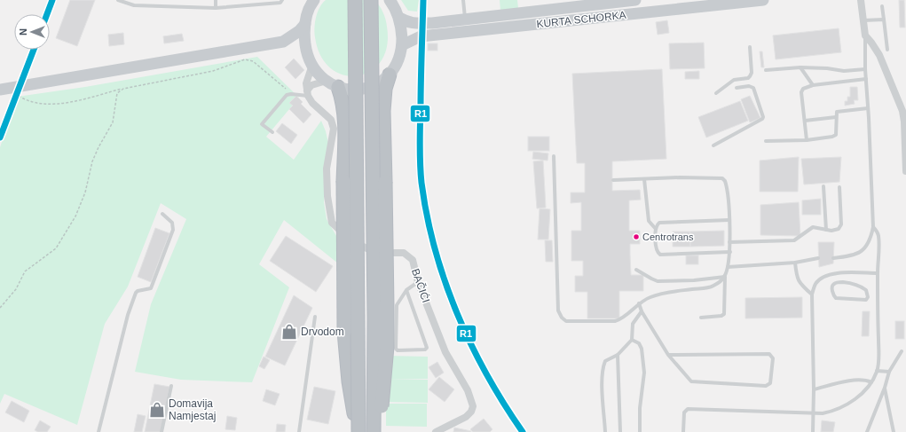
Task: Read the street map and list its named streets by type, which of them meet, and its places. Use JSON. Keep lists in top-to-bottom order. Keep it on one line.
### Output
{"streets":{"main road":["KURTA SCHORKA"],"street":["BAČIĆI"]},"places":{"other":["Centrotrans"],"shop":["Drvodom","Domavija Namjestaj"]},"lines":["transit line R1"],"north":"left"}
